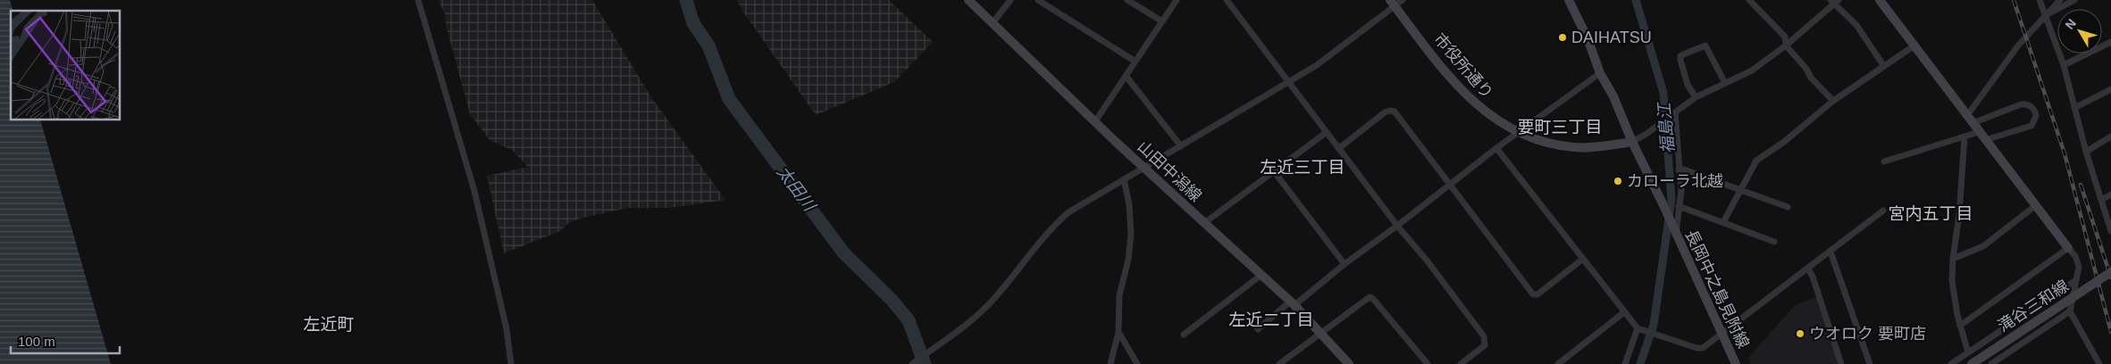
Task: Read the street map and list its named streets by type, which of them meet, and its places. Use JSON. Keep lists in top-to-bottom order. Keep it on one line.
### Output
{"streets":{"main road":["市役所通り","山田中潟線","長岡中之島見附線","滝谷三和線"]},"crossings":[["市役所通り","長岡中之島見附線"]],"districts":["要町三丁目","左近三丁目","宮内五丁目","左近二丁目","左近町"],"water":["福島江","太田川"],"places":["DAIHATSU","カローラ北越","ウオロク 要町店"],"scale_bar":"100 m","north":"top left"}
